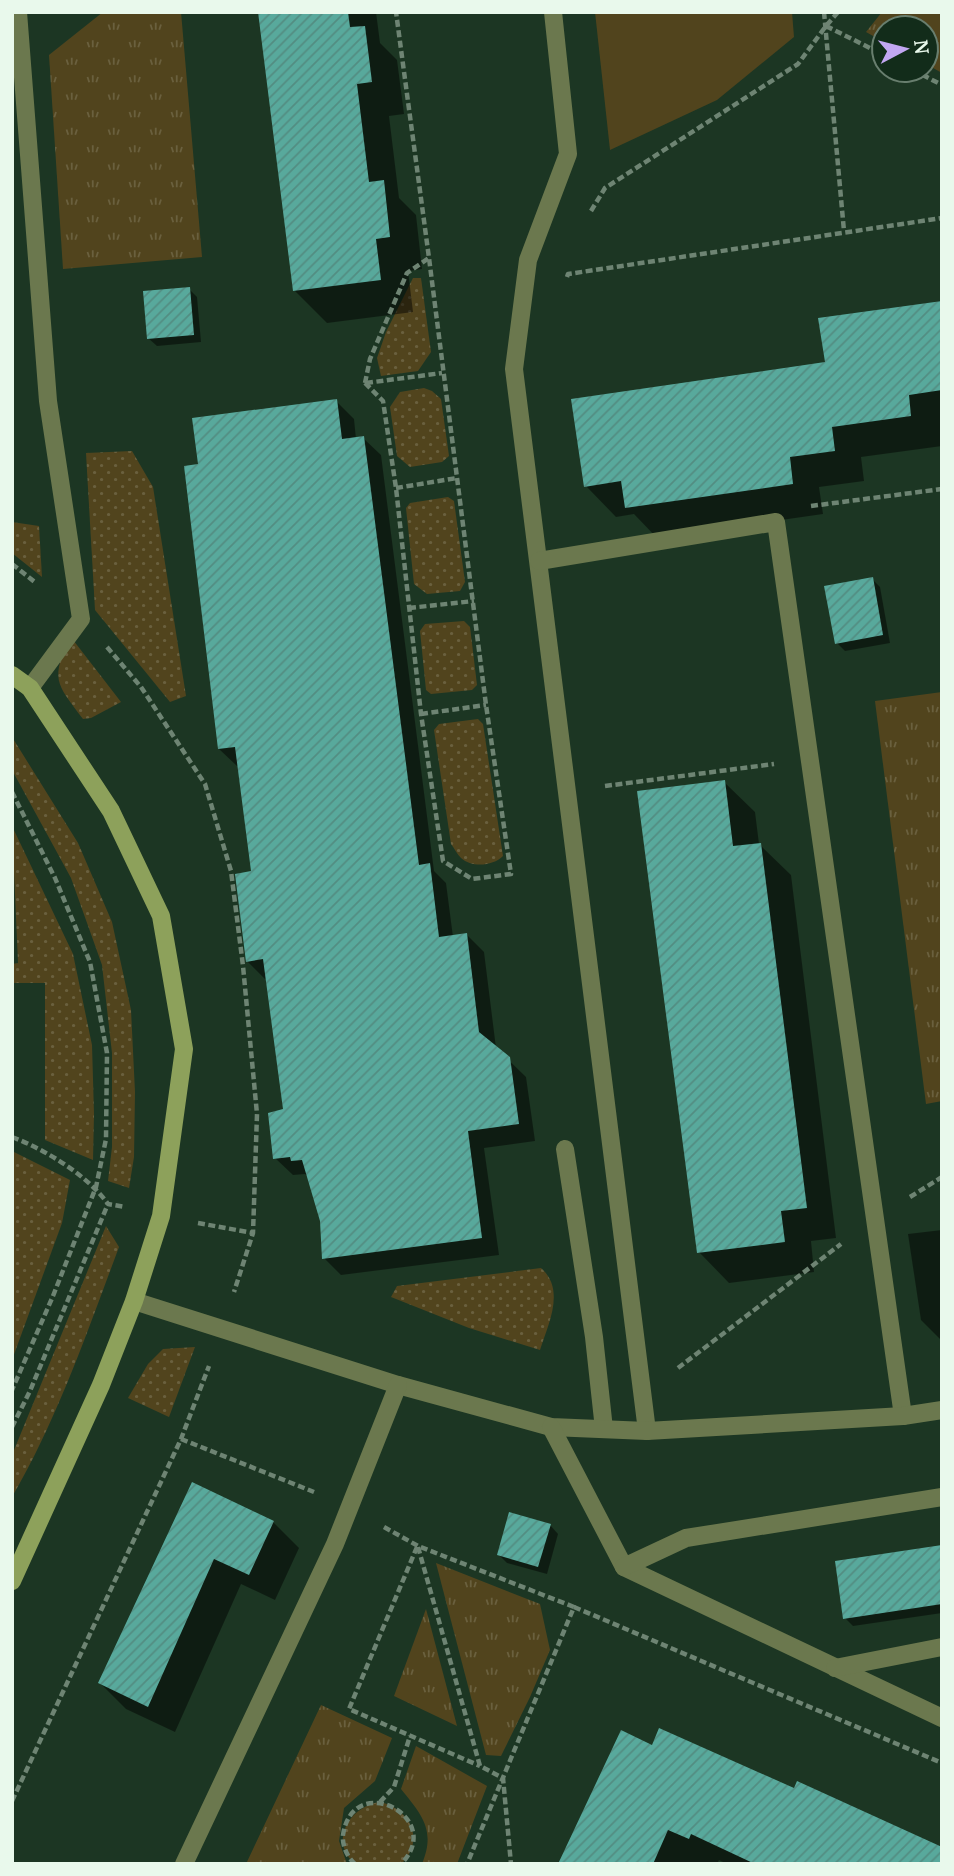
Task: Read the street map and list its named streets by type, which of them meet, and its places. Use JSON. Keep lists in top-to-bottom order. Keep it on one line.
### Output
{"north":"right"}
